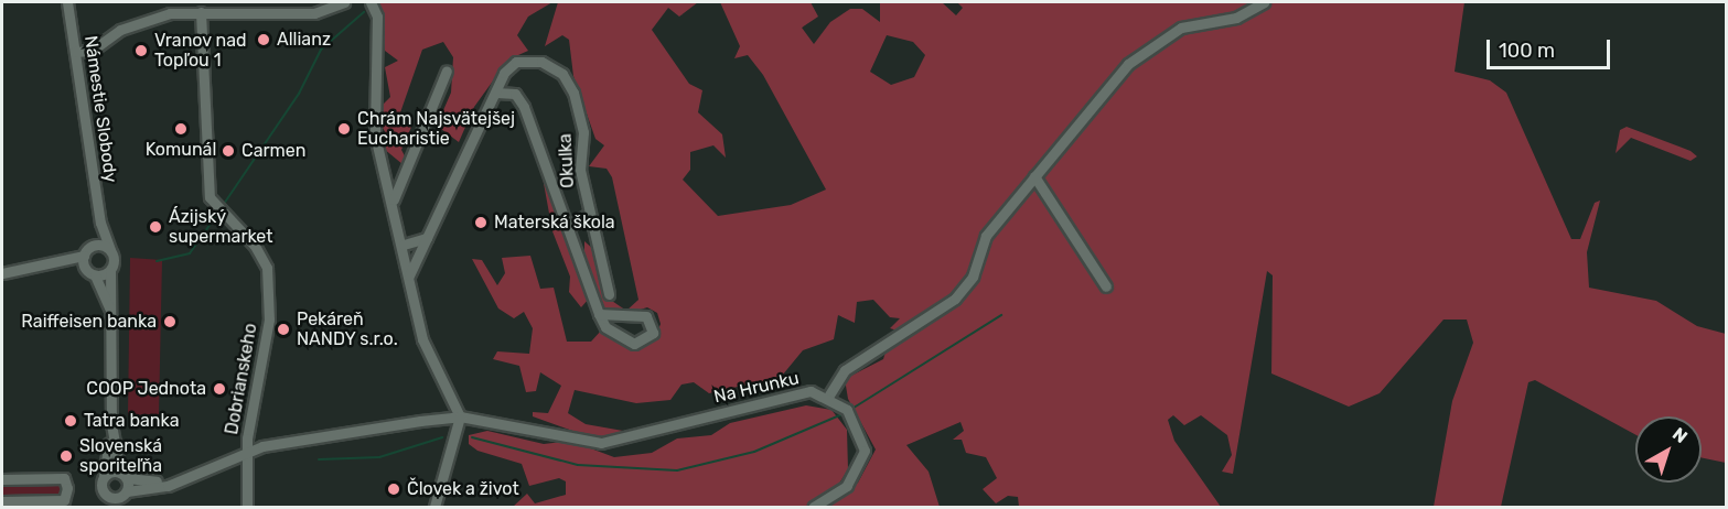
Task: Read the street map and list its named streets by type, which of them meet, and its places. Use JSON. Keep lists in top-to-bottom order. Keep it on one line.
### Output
{"streets":{"street":["Námestie Slobody","Okulka","Dobrianskeho","Na Hrunku"]},"crossings":[["Dobrianskeho","Na Hrunku"]],"places":["Allianz","Vranov nad Topľou 1","Komunál","Chrám Najsvätejšej Eucharistie","Carmen","Materská škola","Ázijský supermarket","Raiffeisen banka","Pekáreň NANDY s.r.o.","COOP Jednota","Tatra banka","Slovenská sporiteľňa","Človek a život"],"scale_bar":"100 m","north":"top right"}
